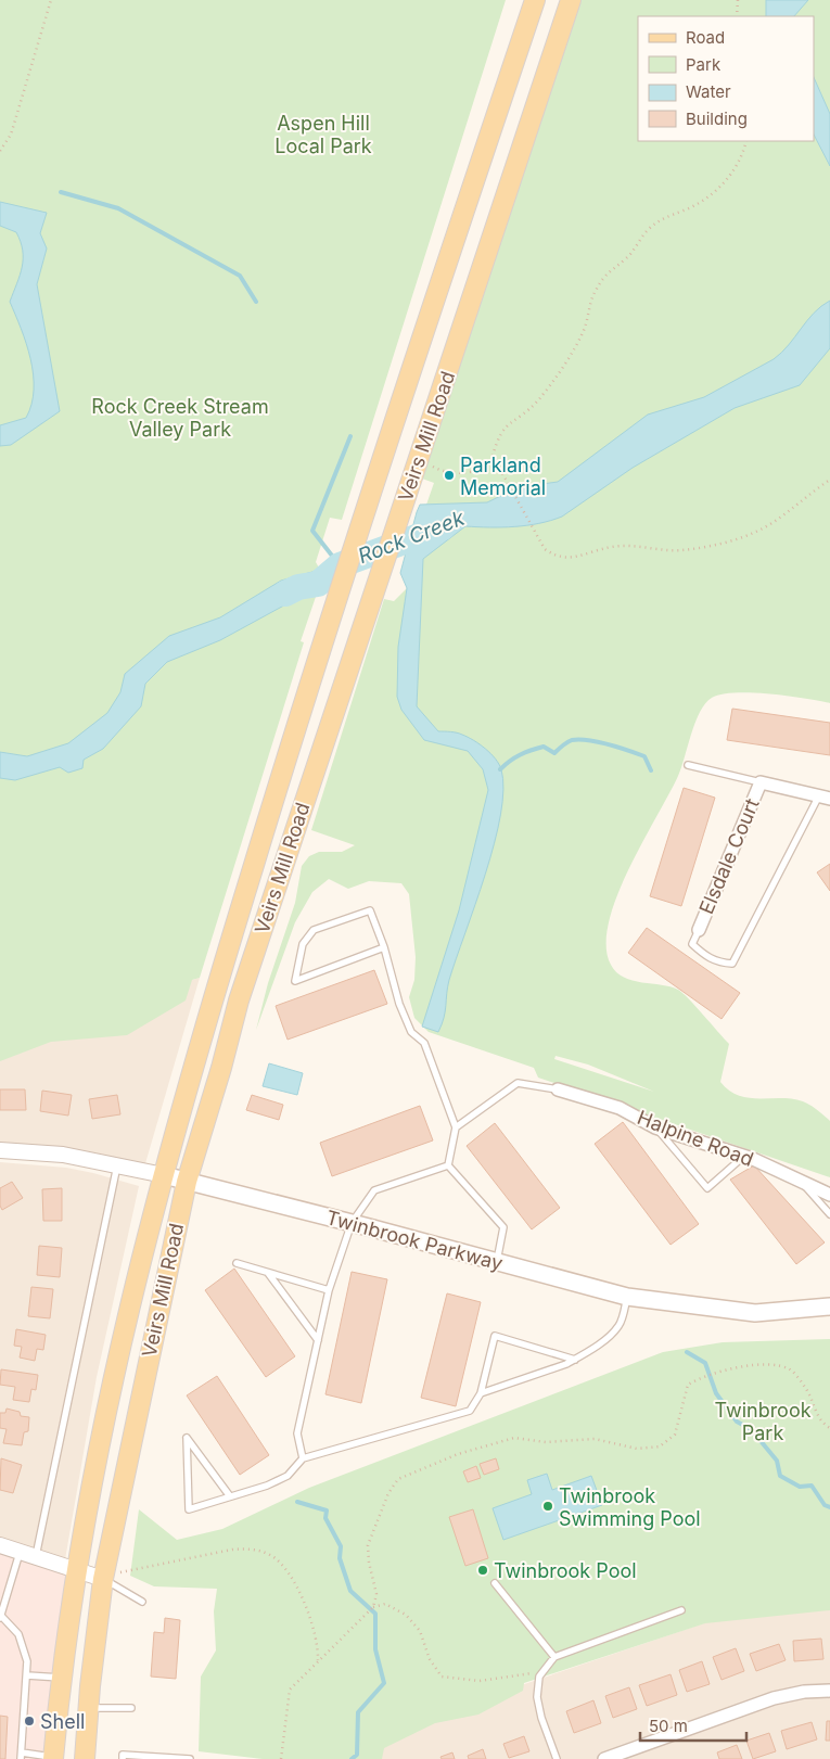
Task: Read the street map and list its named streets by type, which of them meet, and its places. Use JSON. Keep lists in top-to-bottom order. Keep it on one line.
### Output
{"streets":{"main road":["Veirs Mill Road","Twinbrook Parkway"],"street":["Elsdale Court","Halpine Road"]},"crossings":[["Veirs Mill Road","Twinbrook Parkway"]],"water":["Rock Creek"],"parks":["Aspen Hill Local Park","Rock Creek Stream Valley Park","Twinbrook Park"],"places":["Parkland Memorial","Twinbrook Swimming Pool","Twinbrook Pool","Shell"],"legend":["Road","Park","Water","Building"],"scale_bar":"50 m"}
